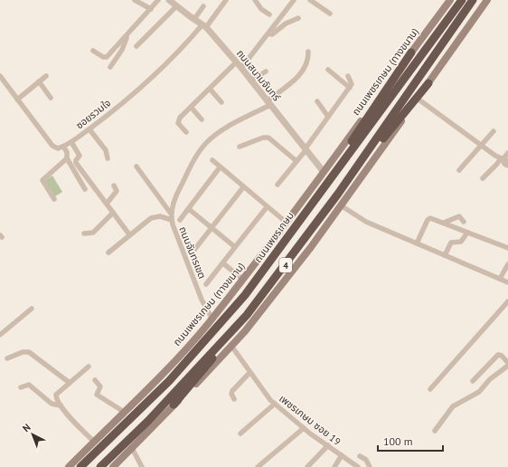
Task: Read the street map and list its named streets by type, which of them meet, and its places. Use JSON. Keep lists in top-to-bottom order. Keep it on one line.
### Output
{"streets":{"highway":["ถนนเพชรเกษม","4"],"main road":["ถนนเพชรเกษม (ทางขนาน)"],"street":["ถนนสนามจันทร์","ซอยรวมใจ","ถนนจันทรเขต","เพชรเกษม ซอย 19"]},"crossings":[["ถนนเพชรเกษม (ทางขนาน)","ถนนสนามจันทร์"],["ถนนเพชรเกษม (ทางขนาน)","ถนนจันทรเขต"],["ถนนสนามจันทร์","ซอยรวมใจ"],["ถนนสนามจันทร์","ถนนจันทรเขต"],["4","เพชรเกษม ซอย 19"]],"scale_bar":"100 m","north":"top left"}
